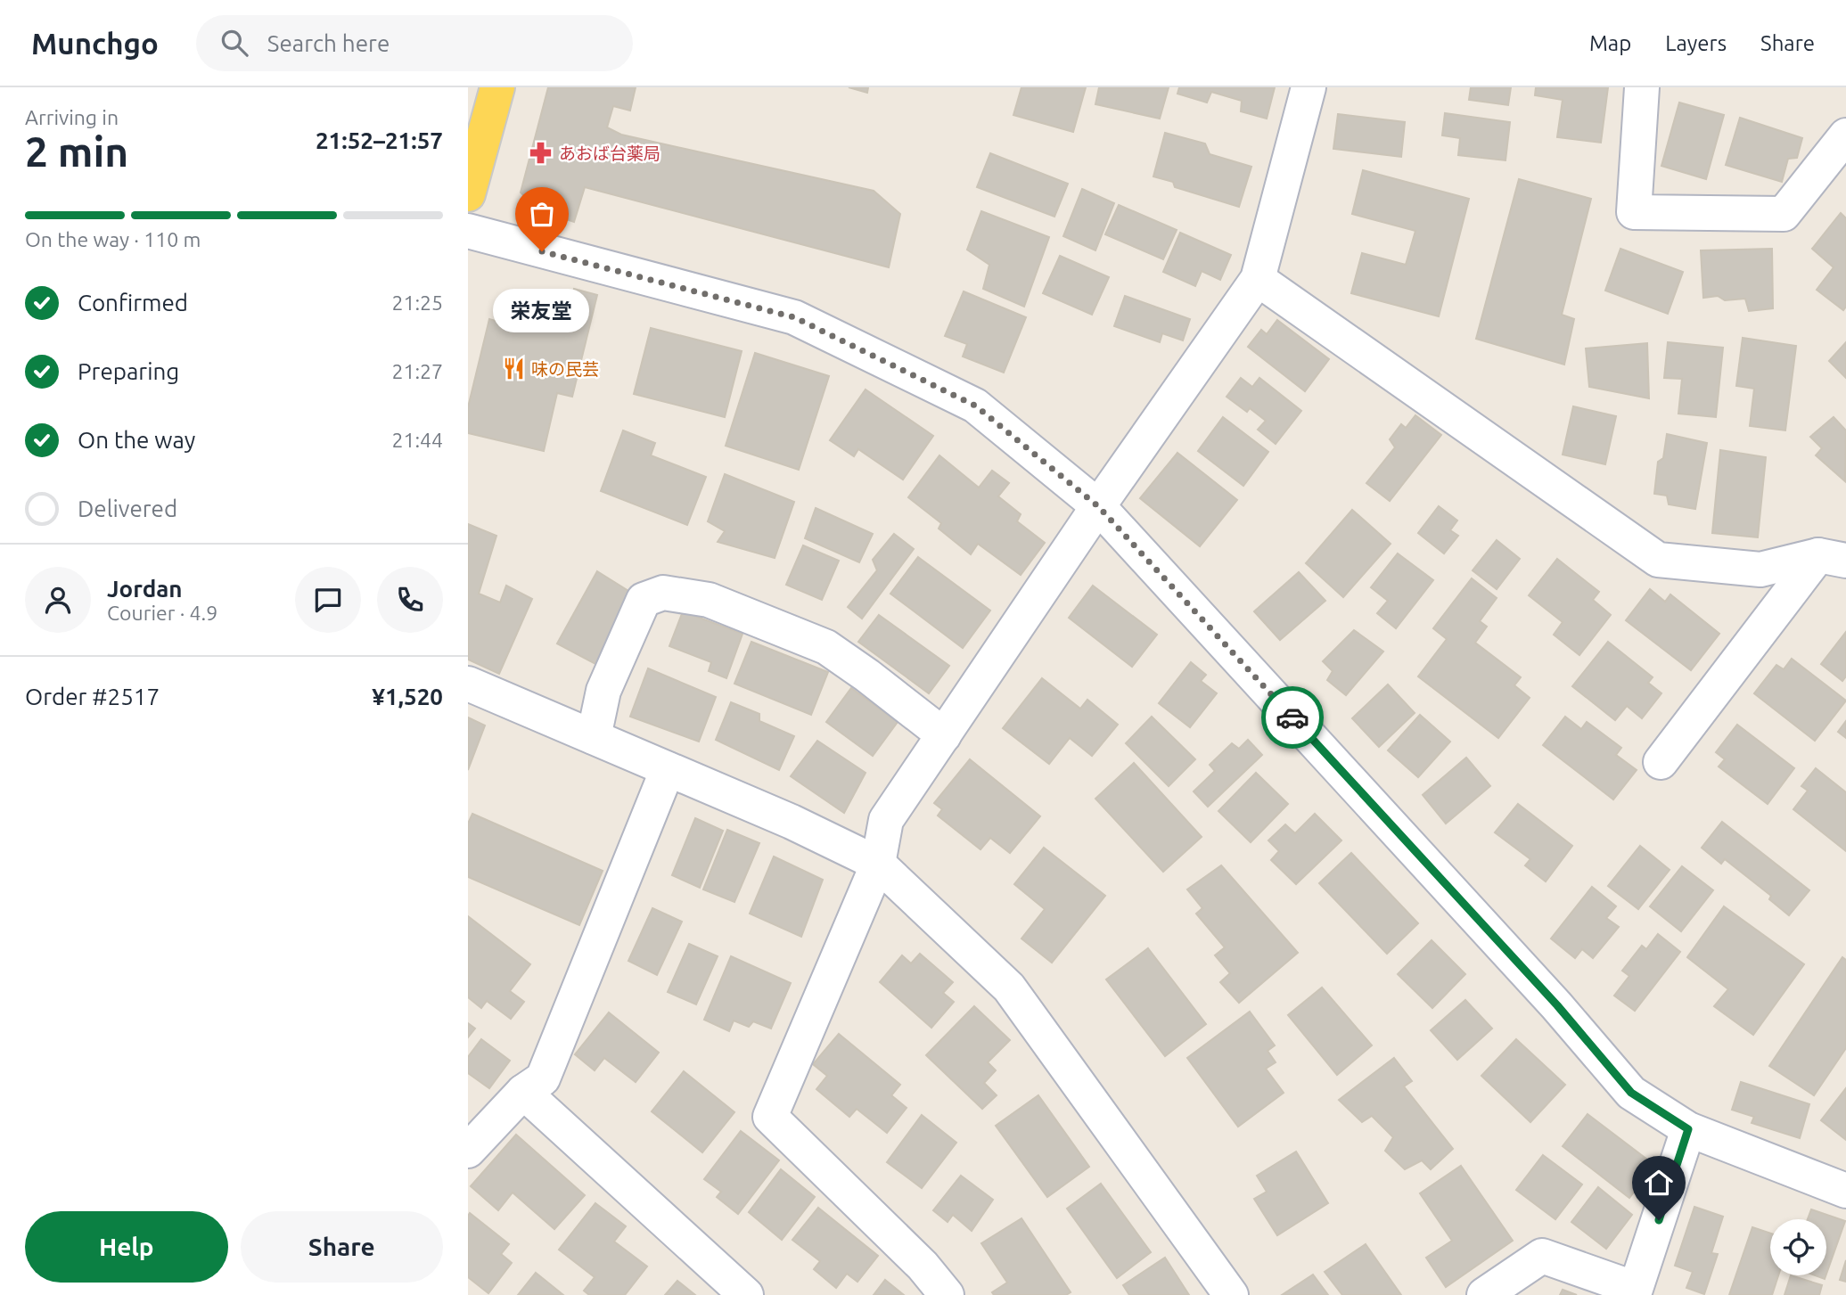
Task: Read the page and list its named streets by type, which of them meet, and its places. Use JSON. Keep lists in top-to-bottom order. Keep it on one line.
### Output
{"places":{"pharmacy":["あおば台薬局"],"other":["栄友堂"],"restaurant":["味の民芸"]},"page":{"header":"Munchgo","search":"Search here","nav":["Map","Layers","Share"],"heading":["2 min","Arriving in","21:52–21:57"],"panel":["Jordan","Courier · 4.9","Order #2517","¥1,520"],"bar":"On the way · 110 m","list":[["Confirmed","21:25"],["Preparing","21:27"],["On the way","21:44"],"Delivered"],"bubble":"栄友堂","buttons":["Help","Share"]}}
